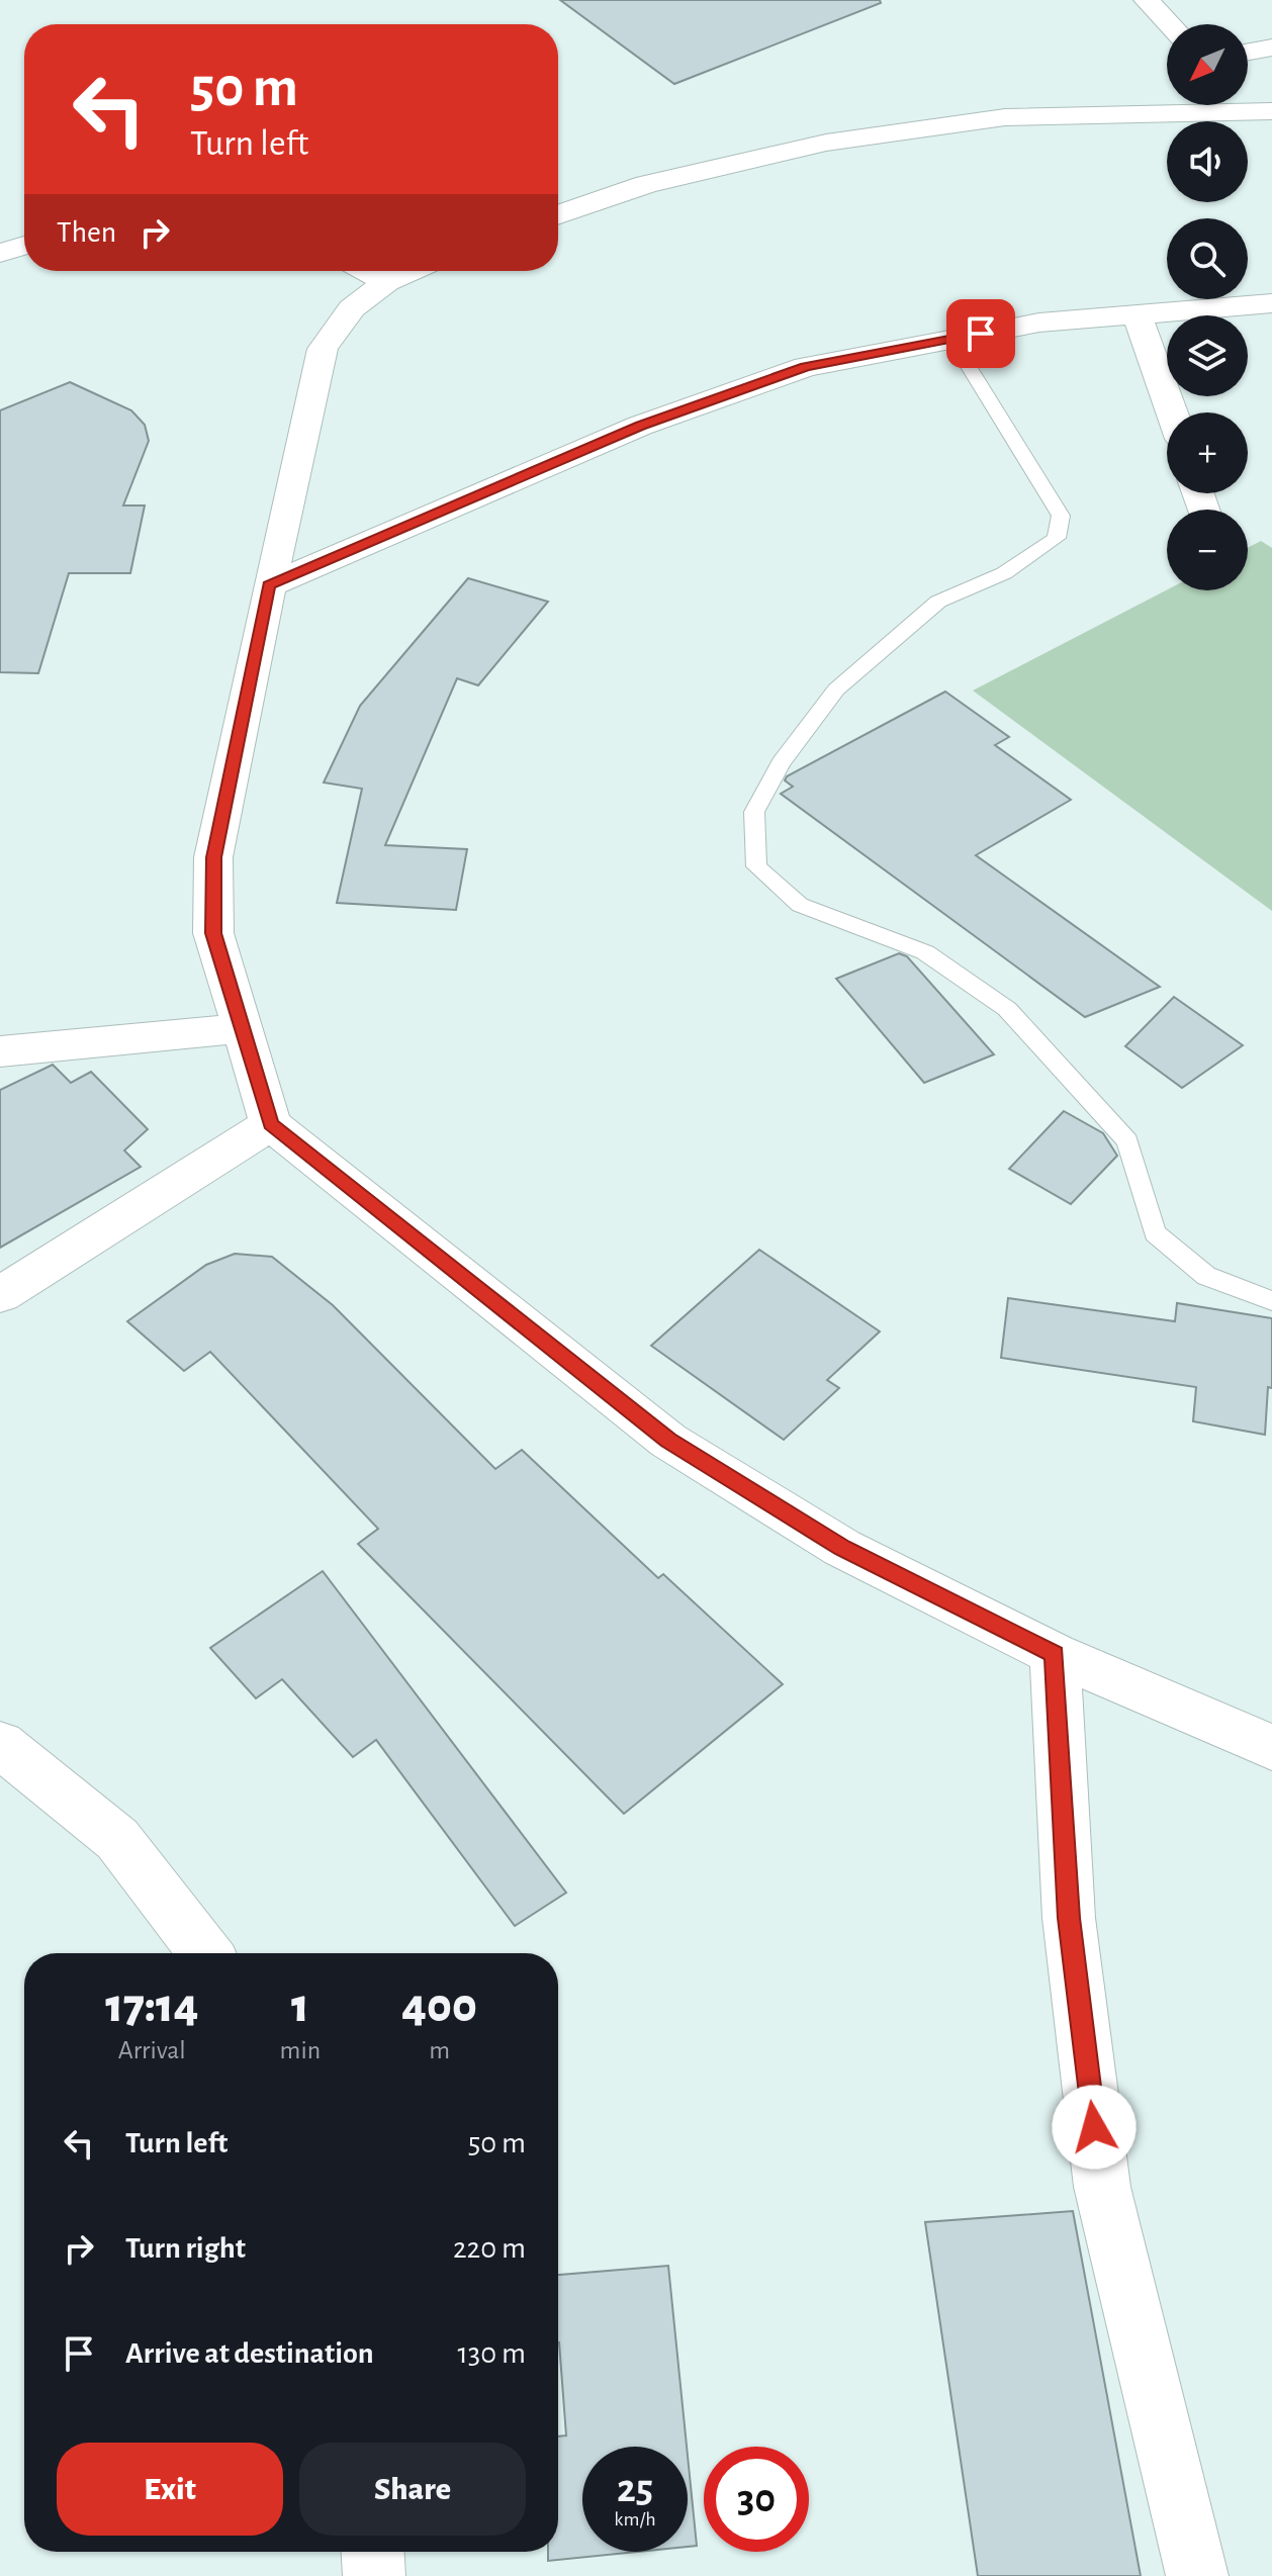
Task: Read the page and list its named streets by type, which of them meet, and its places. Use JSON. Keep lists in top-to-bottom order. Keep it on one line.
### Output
{"north":"bottom left","page":{"map_buttons":["+","−"],"turn":["50 m","Turn left"],"then":"Then","eta":["17:14","Arrival","1","min","400","m"],"list":[{"name":"Turn left","value":"50 m"},{"name":"Turn right","value":"220 m"},{"name":"Arrive at destination","value":"130 m"}],"buttons":["Exit","Share"],"speed":"25 km/h","limit":"30"}}
